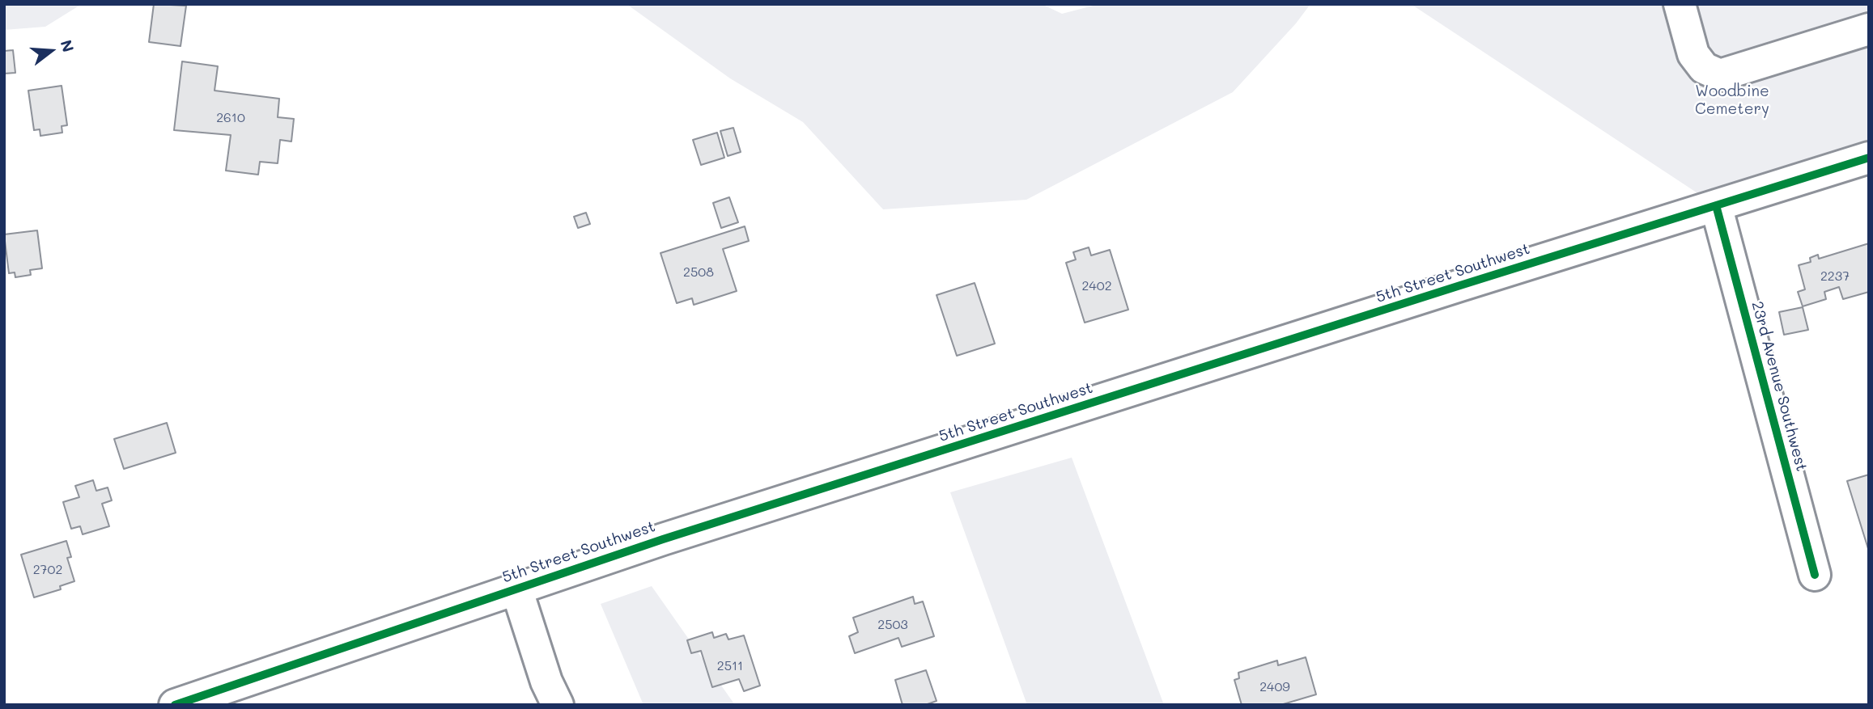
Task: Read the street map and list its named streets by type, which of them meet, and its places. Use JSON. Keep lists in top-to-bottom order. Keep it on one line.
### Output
{"streets":{"street":["5th Street Southwest","23rd Avenue Southwest"]},"crossings":[["5th Street Southwest","23rd Avenue Southwest"]],"parks":["Woodbine Cemetery"],"house_numbers":["2610","2508","2237","2402","2702","2503","2511","2409"],"north":"right"}
